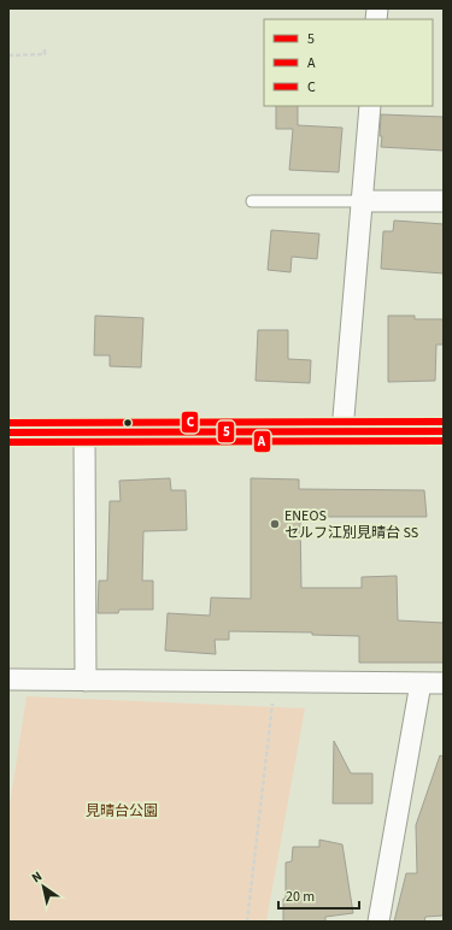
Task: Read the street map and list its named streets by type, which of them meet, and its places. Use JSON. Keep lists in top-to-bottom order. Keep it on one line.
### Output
{"parks":["見晴台公園"],"places":["ENEOS セルフ江別見晴台 SS"],"lines":["transit line C","transit line 5","transit line A"],"legend":["5","A","C"],"scale_bar":"20 m","north":"top left"}
